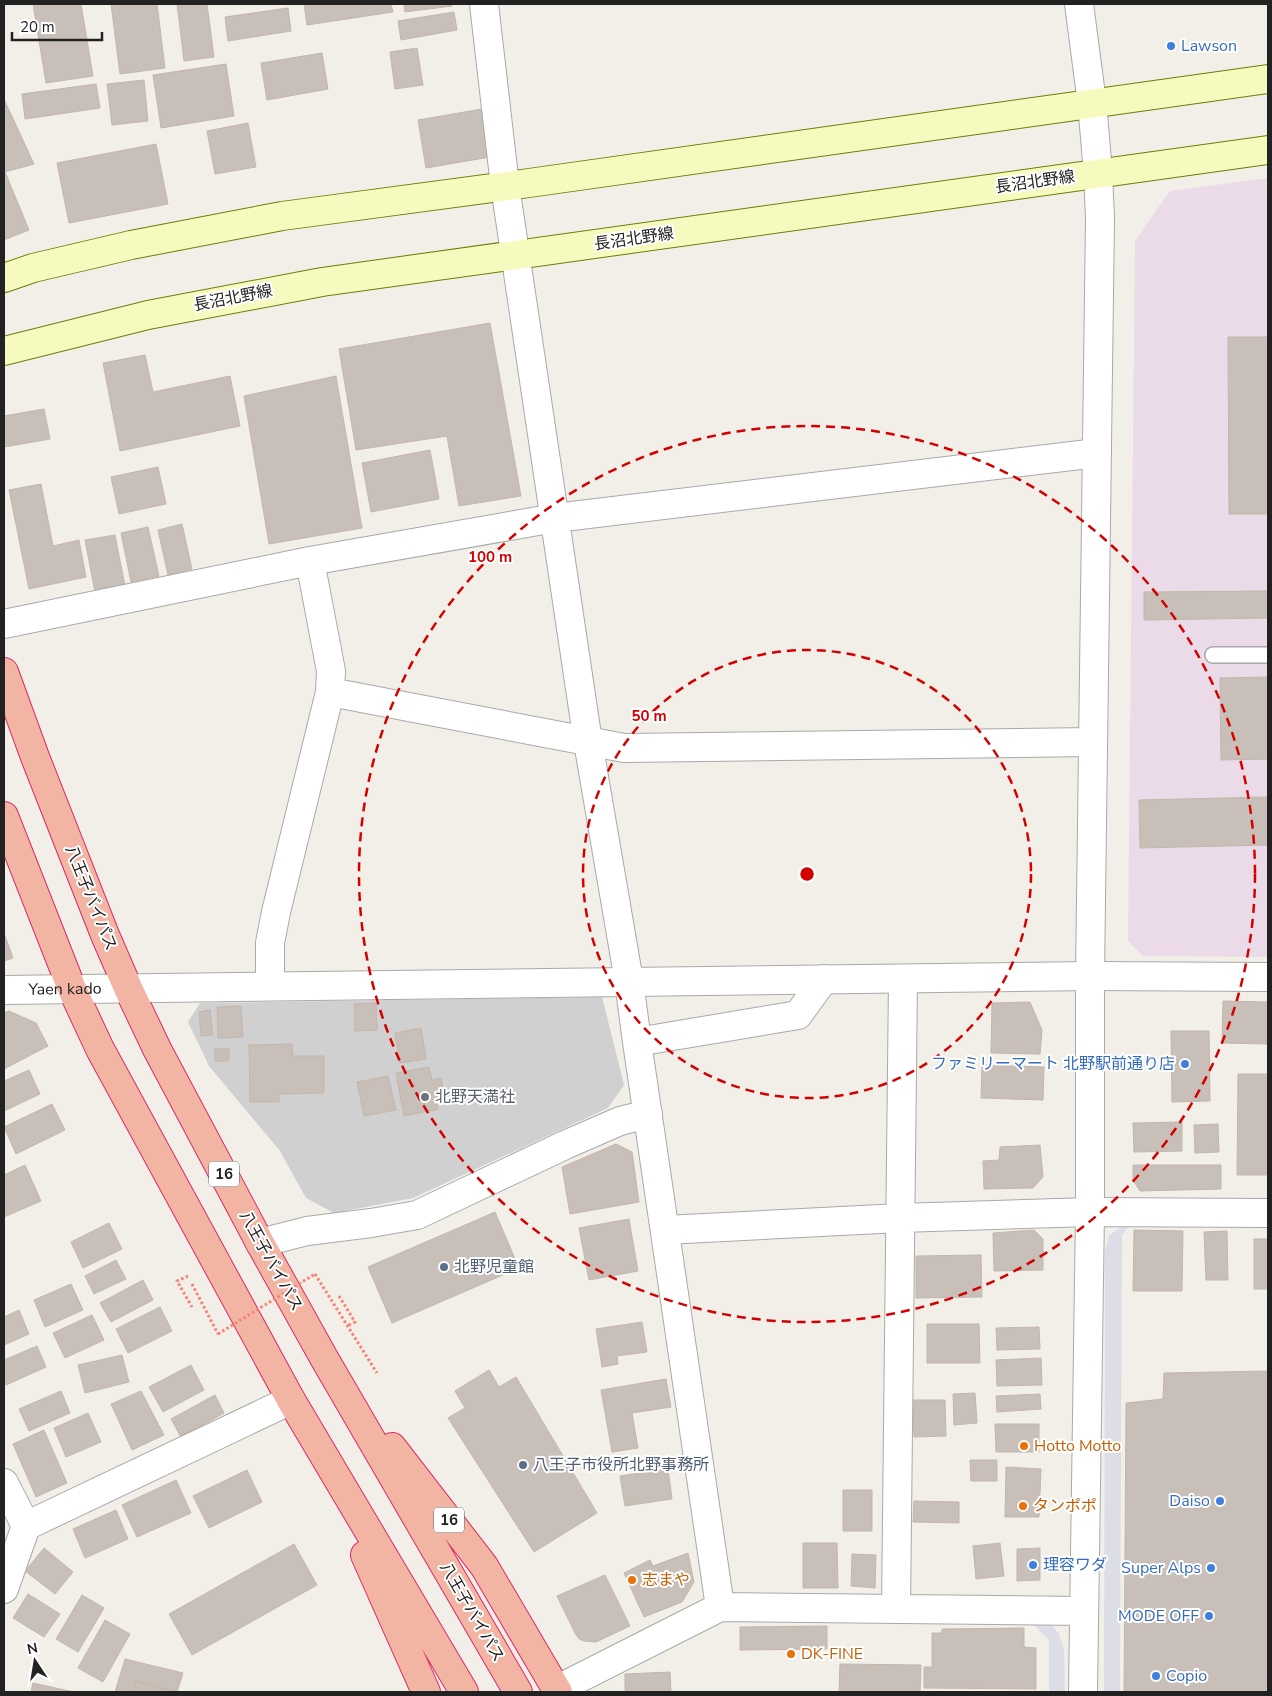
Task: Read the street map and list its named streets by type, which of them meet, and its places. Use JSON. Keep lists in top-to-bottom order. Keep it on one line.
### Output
{"streets":{"highway":["八王子バイパス","16"],"main road":["長沼北野線"],"street":["Yaen kado"]},"crossings":[["八王子バイパス","Yaen kado"],["八王子バイパス","16"]],"places":["Lawson","ファミリーマート 北野駅前通り店","北野天満社","北野児童館","Hotto Motto","八王子市役所北野事務所","Daiso","タンポポ","理容ワダ","Super Alps","志まや","MODE OFF","DK-FINE","Copio"],"scale_bar":"20 m","north":"top","rings":["100 m","50 m"]}
